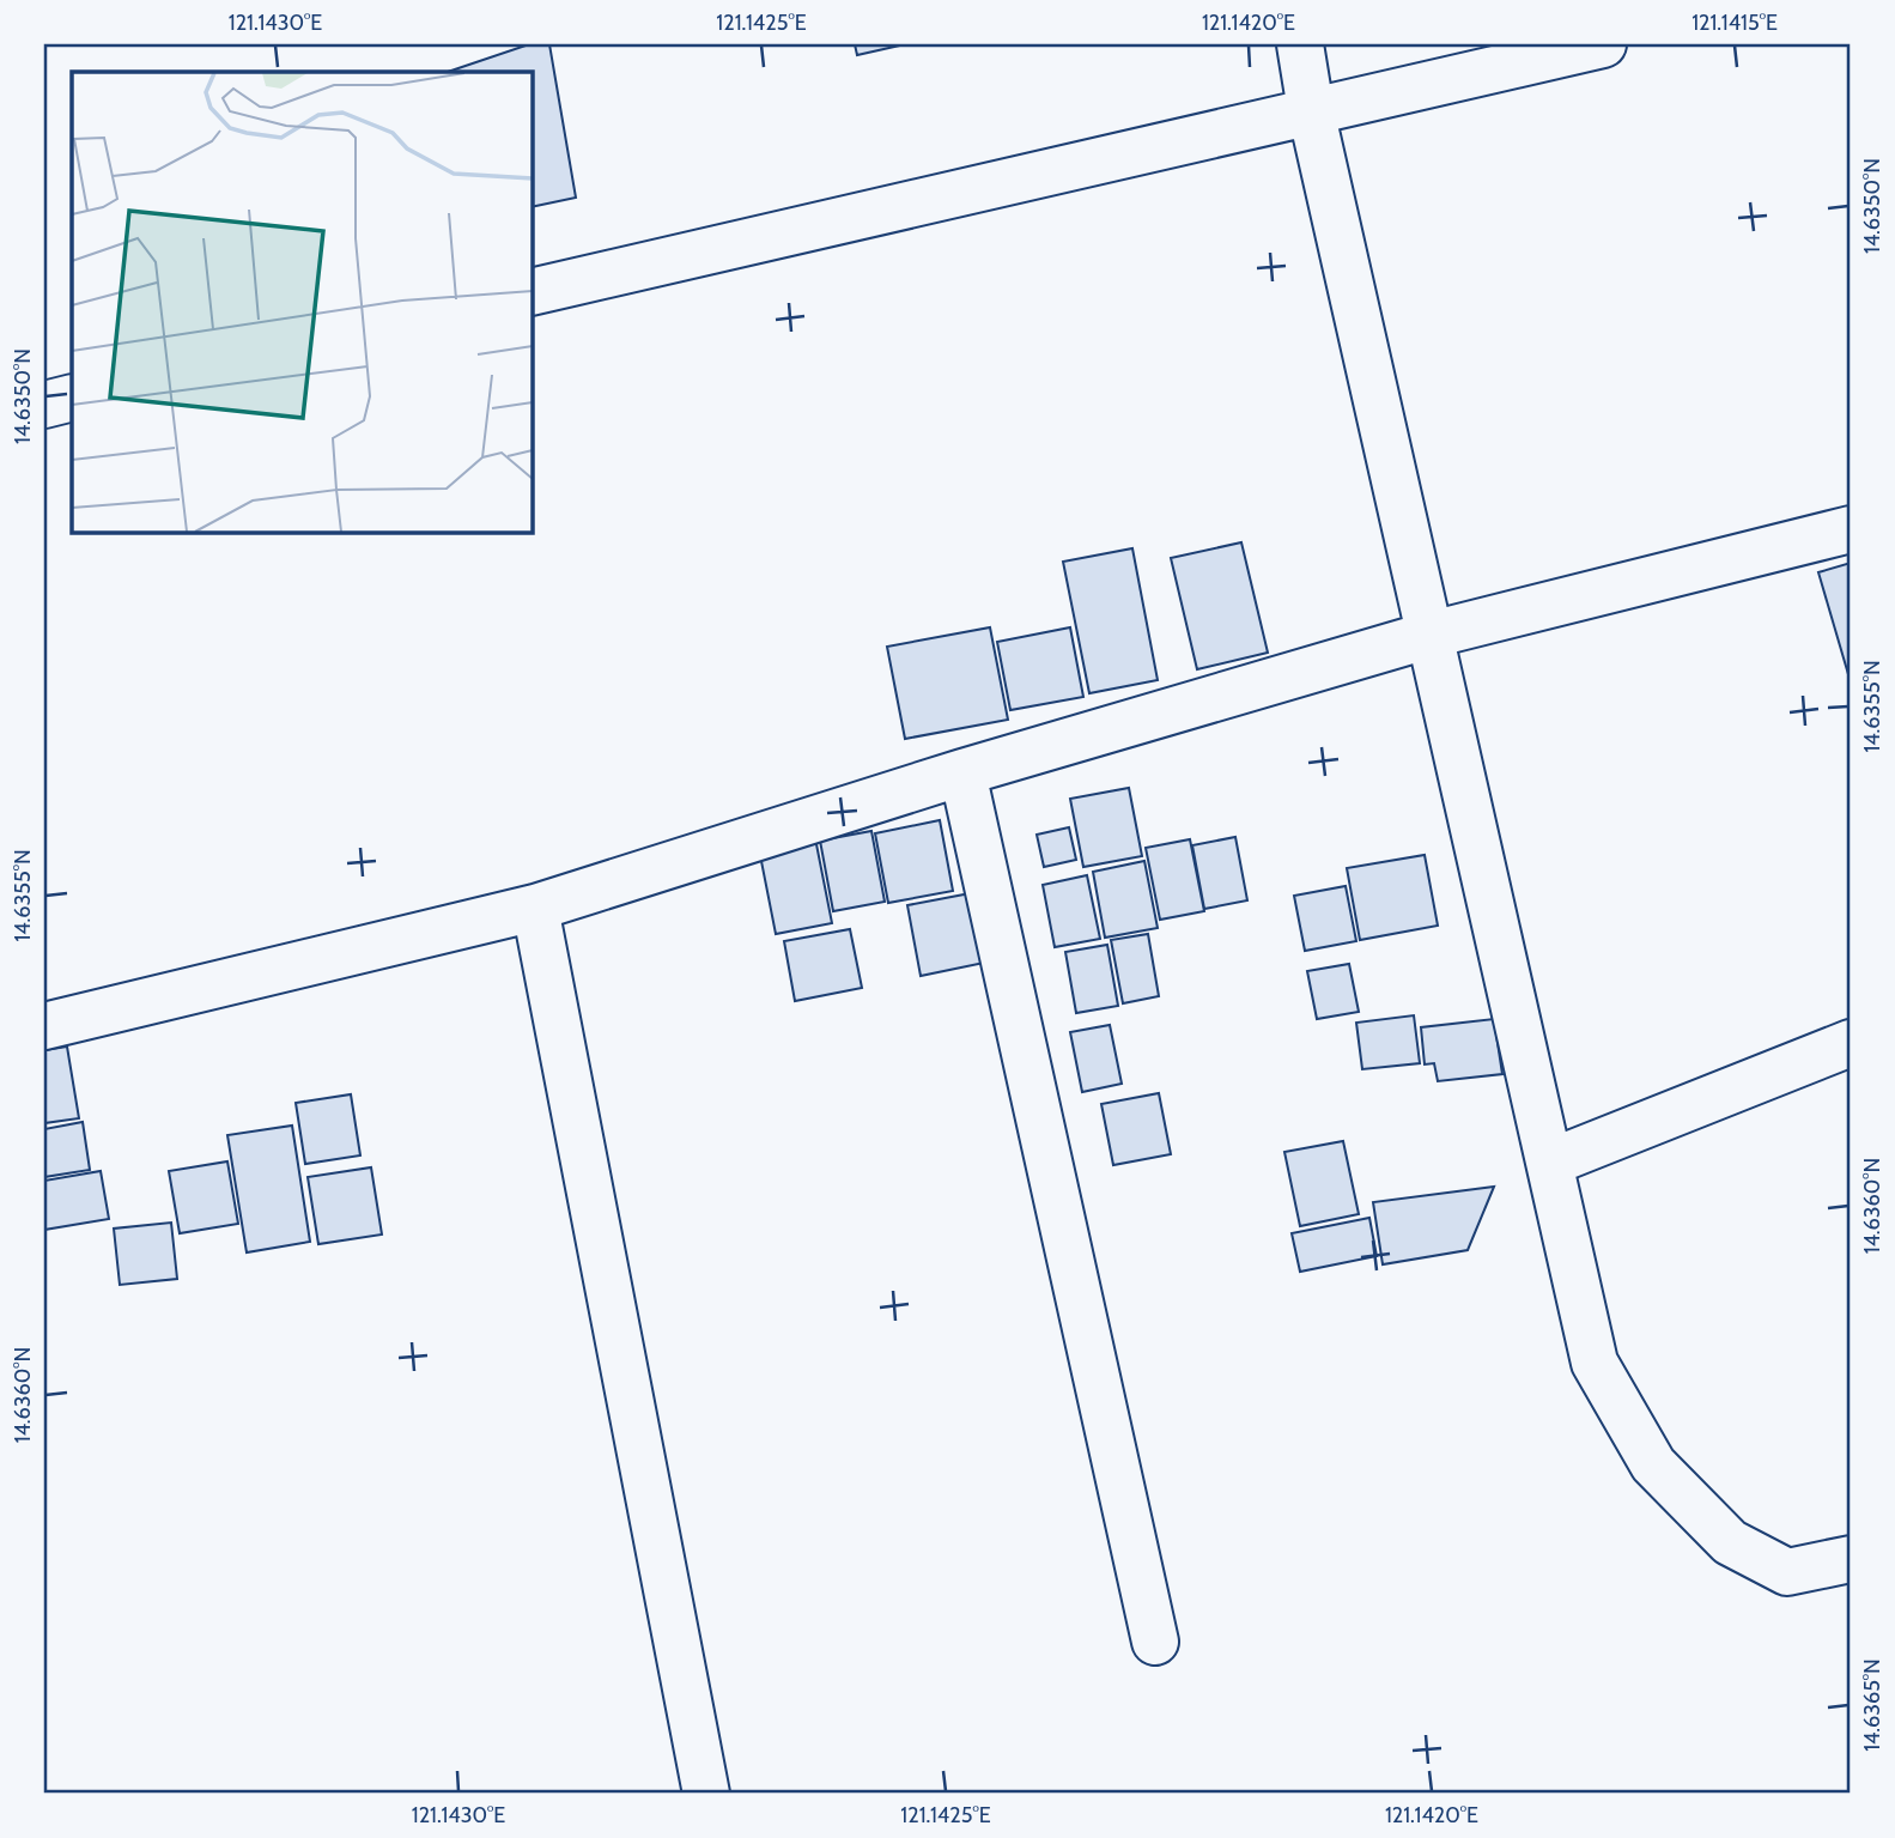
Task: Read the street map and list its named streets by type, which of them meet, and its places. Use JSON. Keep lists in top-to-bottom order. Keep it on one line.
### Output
{"coordinates":["121.1430°E","121.1425°E","121.1420°E","121.1415°E","14.6350°N","14.6355°N","14.6360°N","14.6365°N"]}
